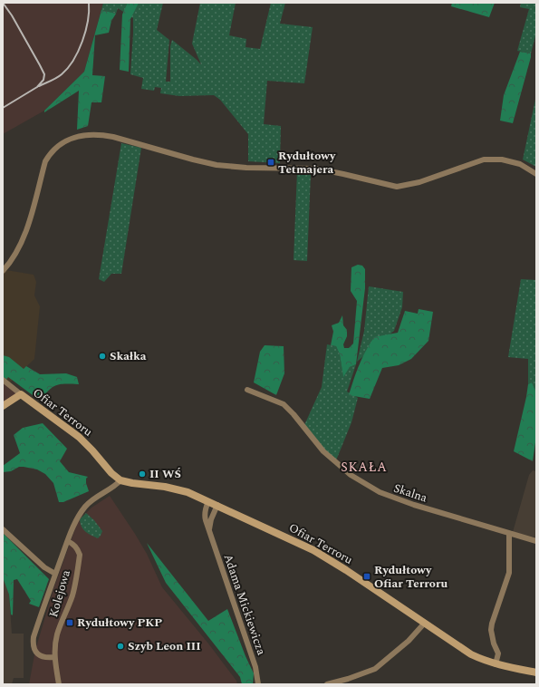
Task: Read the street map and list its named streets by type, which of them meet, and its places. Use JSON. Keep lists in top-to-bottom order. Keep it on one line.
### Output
{"streets":{"street":["Ofiar Terroru","Skalna","Kolejowa","Adama Mickiewicza"]},"crossings":[["Ofiar Terroru","Adama Mickiewicza"]],"districts":["SKAŁA"],"places":{"transit":["Rydułtowy Tetmajera","Rydułtowy Ofiar Terroru","Rydułtowy PKP"],"other":["Skałka","II WŚ","Szyb Leon III"]}}
